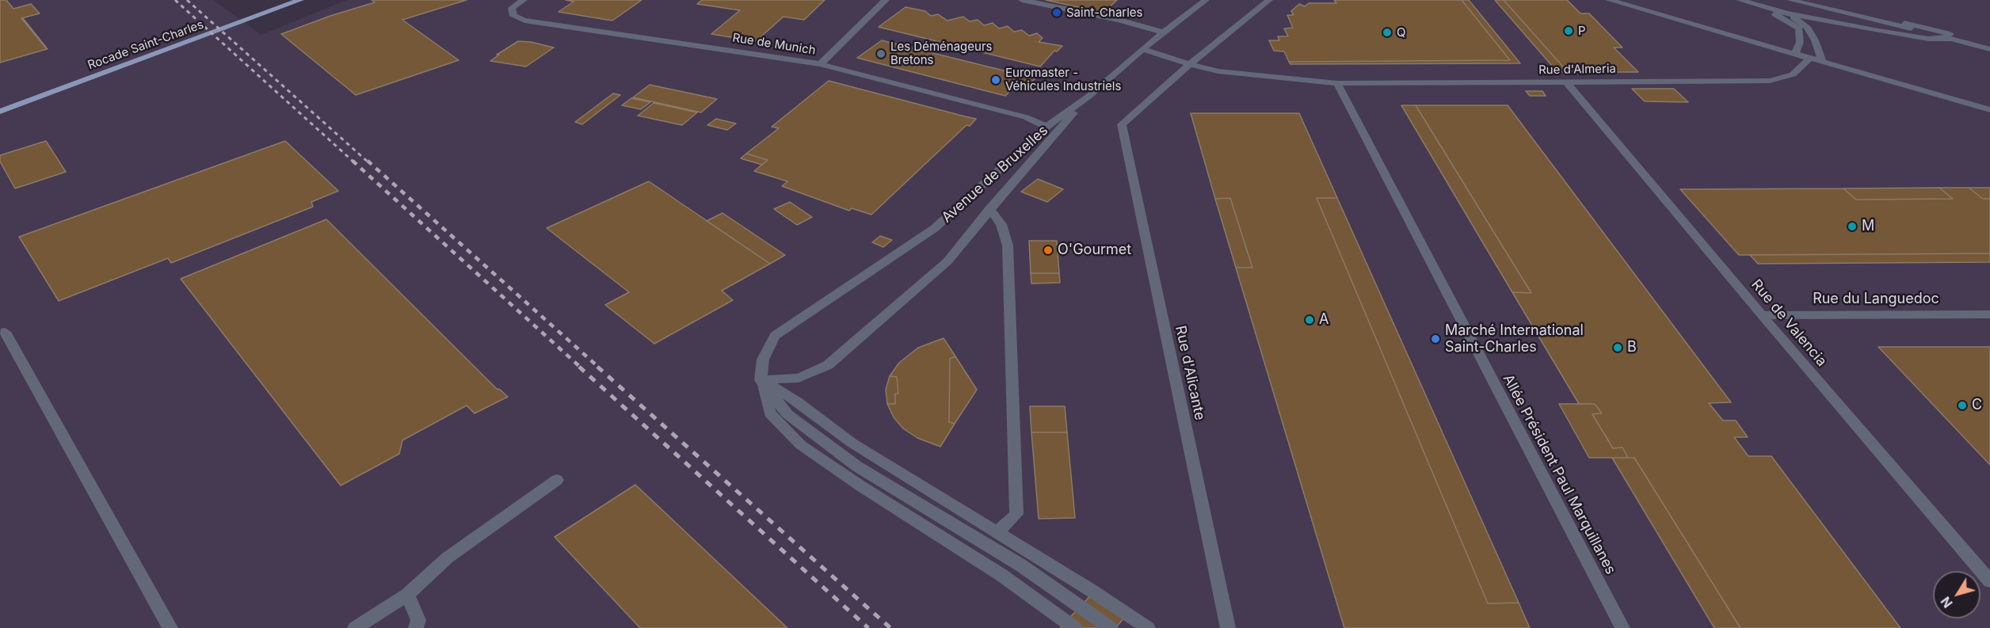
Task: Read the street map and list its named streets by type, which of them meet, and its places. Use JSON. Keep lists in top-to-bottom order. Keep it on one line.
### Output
{"streets":{"main road":["Rocade Saint-Charles"],"street":["Rue de Munich","Rue d'Almeria","Avenue de Bruxelles","Rue du Languedoc","Rue de Valencia","Rue d'Alicante","Allée Président Paul Marquillanes"]},"crossings":[["Rue de Munich","Avenue de Bruxelles"],["Rue d'Almeria","Avenue de Bruxelles"],["Rue d'Almeria","Rue de Valencia"],["Rue d'Almeria","Rue d'Alicante"],["Rue d'Almeria","Allée Président Paul Marquillanes"],["Rue du Languedoc","Rue de Valencia"]],"places":["Saint-Charles","P","Q","Les Déménageurs Bretons","Euromaster - Véhicules Industriels","M","O'Gourmet","A","Marché International Saint-Charles","B","C"],"north":"bottom left"}
